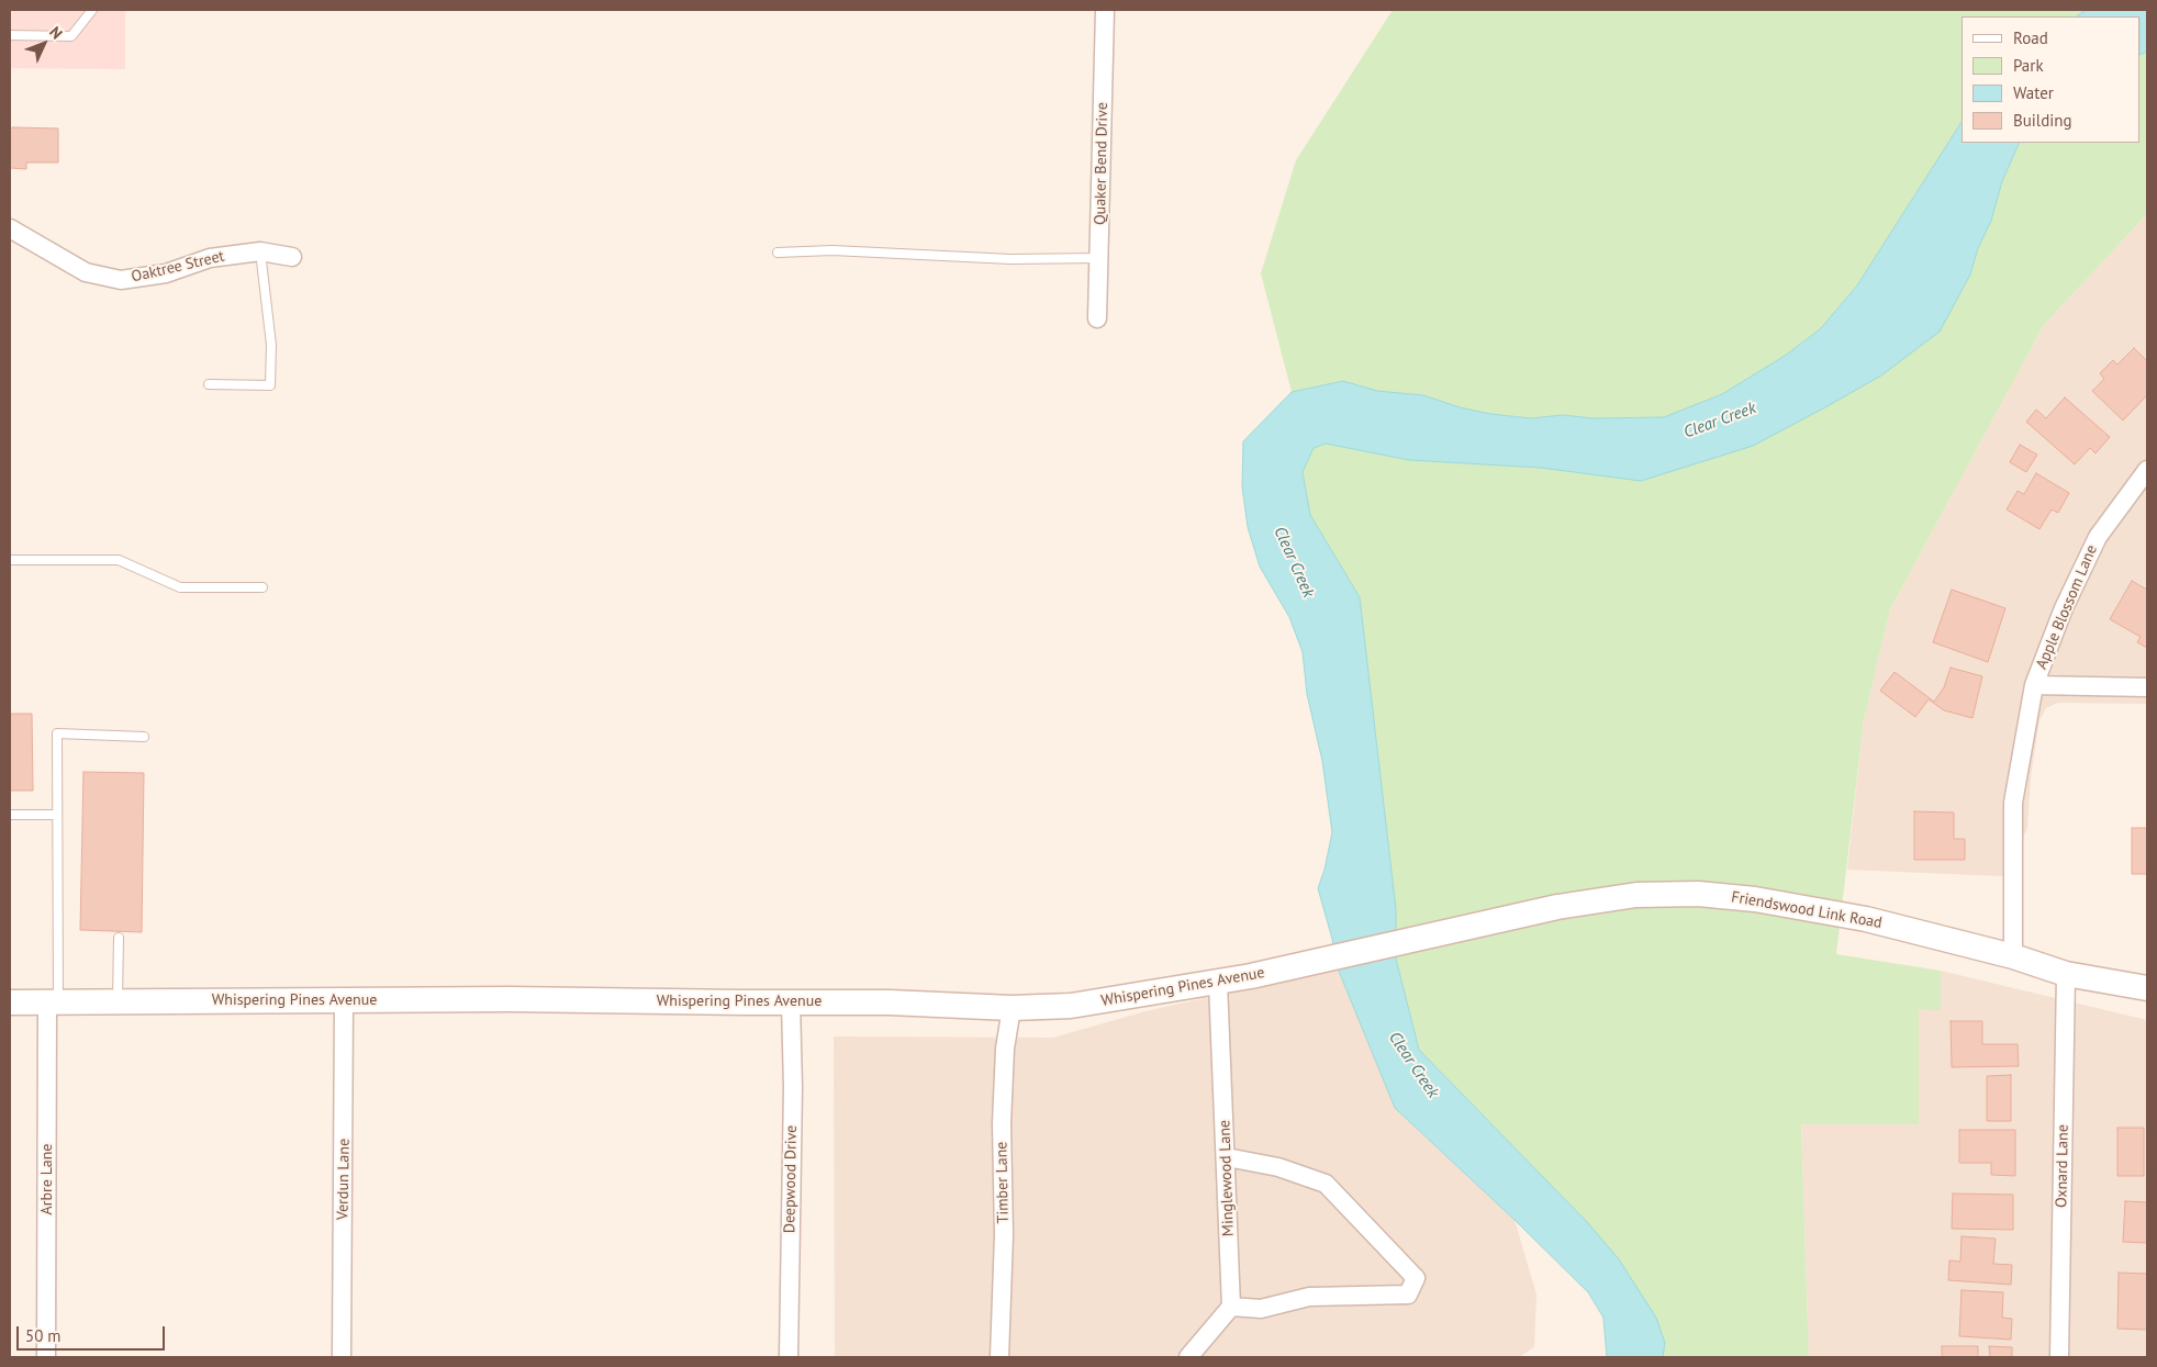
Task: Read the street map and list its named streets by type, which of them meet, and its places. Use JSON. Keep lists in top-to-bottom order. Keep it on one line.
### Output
{"streets":{"main road":["Friendswood Link Road","Whispering Pines Avenue"],"street":["Quaker Bend Drive","Oaktree Street","Apple Blossom Lane","Oxnard Lane","Minglewood Lane","Arbre Lane","Verdun Lane","Deepwood Drive","Timber Lane"]},"crossings":[["Apple Blossom Lane","Friendswood Link Road"],["Friendswood Link Road","Whispering Pines Avenue"],["Friendswood Link Road","Oxnard Lane"],["Whispering Pines Avenue","Minglewood Lane"],["Whispering Pines Avenue","Arbre Lane"],["Whispering Pines Avenue","Verdun Lane"],["Whispering Pines Avenue","Deepwood Drive"],["Whispering Pines Avenue","Timber Lane"]],"water":["Clear Creek"],"legend":["Road","Park","Water","Building"],"scale_bar":"50 m","north":"top right"}
